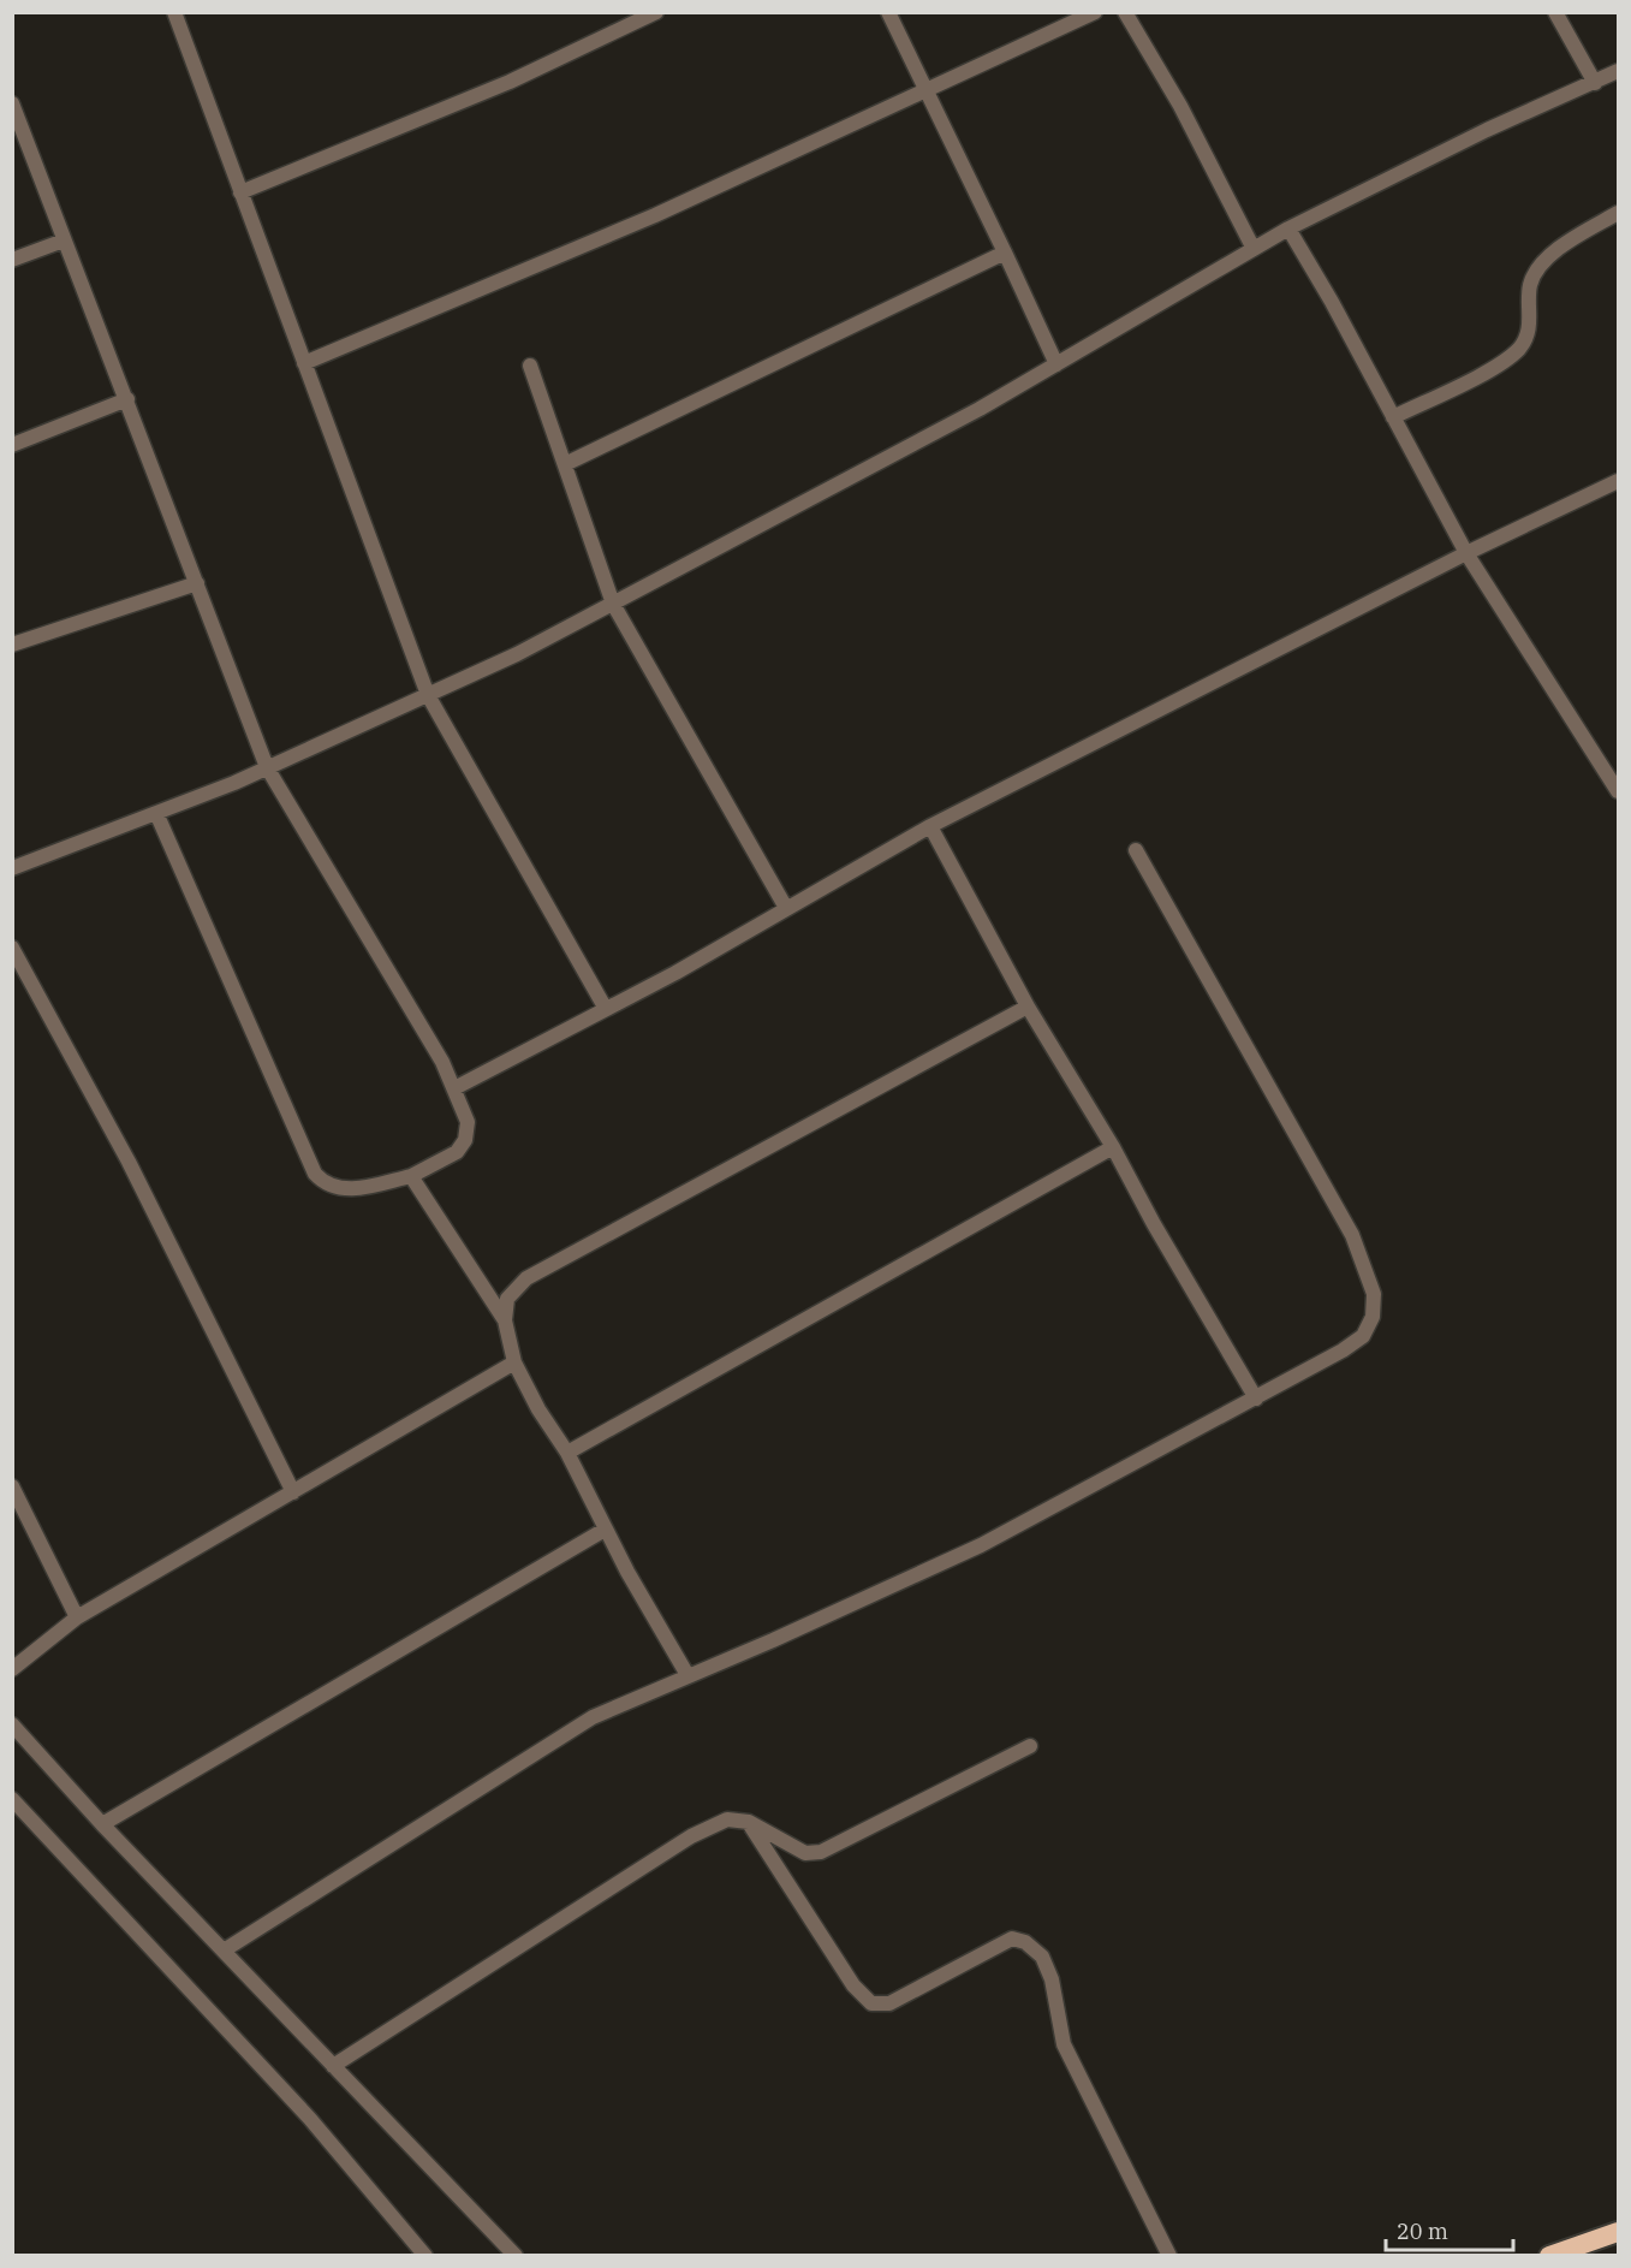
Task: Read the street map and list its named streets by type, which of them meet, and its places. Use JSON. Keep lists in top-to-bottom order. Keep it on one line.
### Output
{"scale_bar":"20 m"}
